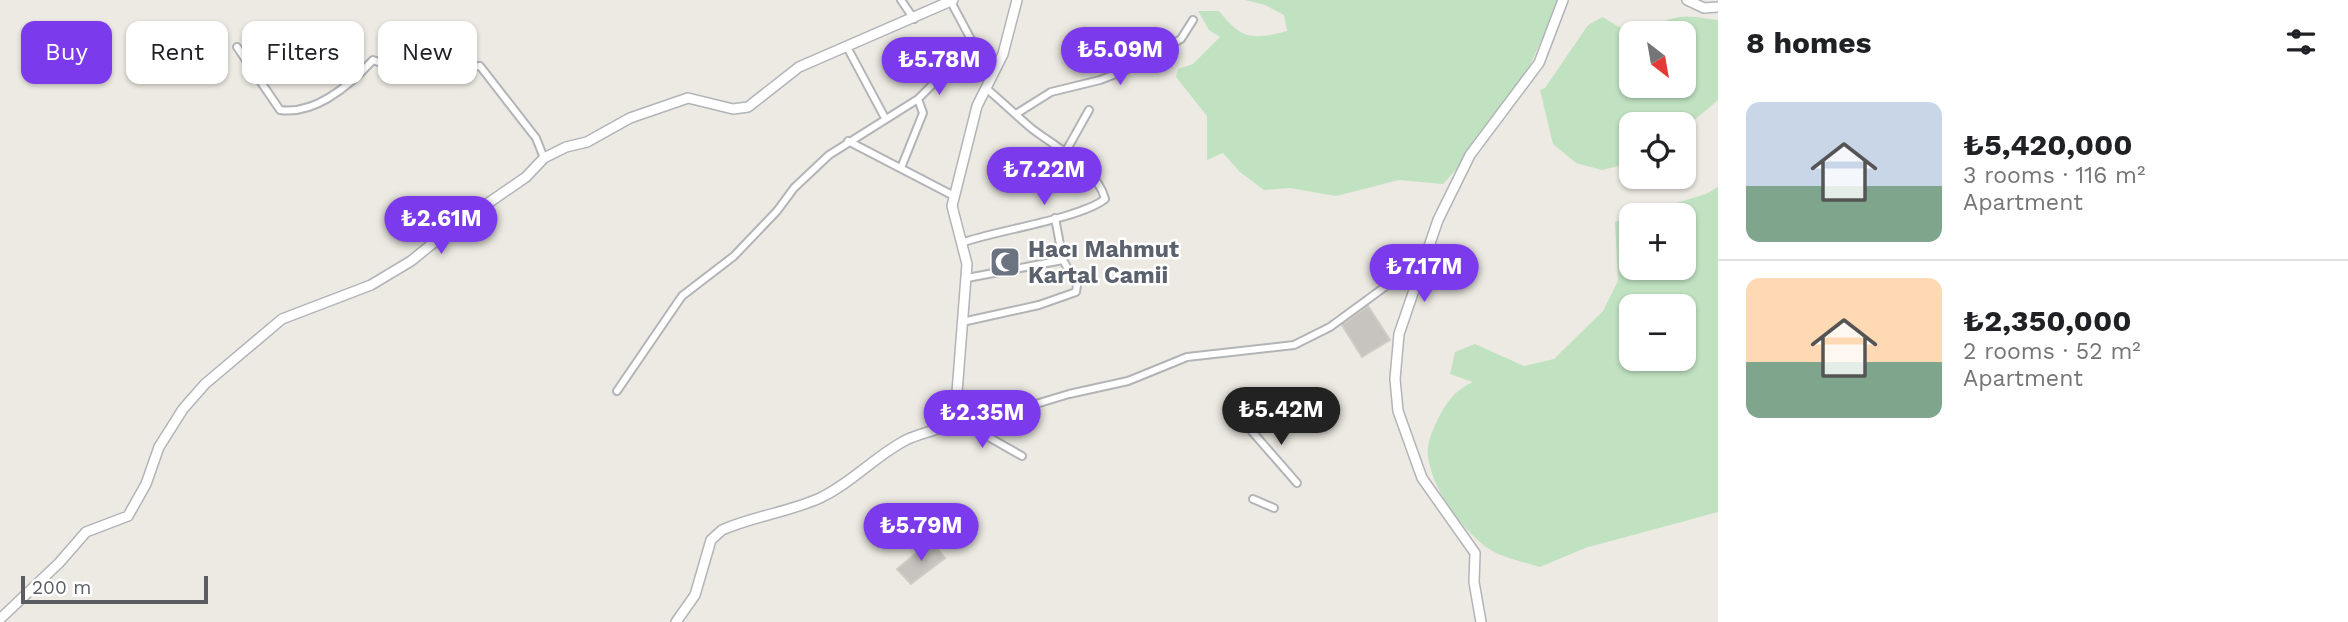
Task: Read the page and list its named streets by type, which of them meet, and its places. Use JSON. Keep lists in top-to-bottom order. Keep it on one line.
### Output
{"places":{"mosque":["Hacı Mahmut Kartal Camii"]},"scale_bar":"200 m","north":"bottom right","page":{"heading":"8 homes","map_buttons":["+","−"],"chip":["Buy","Rent","Filters","New"],"price":["₺5.09M","₺5.78M","₺7.22M","₺2.61M","₺7.17M","₺5.42M","₺2.35M","₺5.79M"],"list":[{"name":"₺5,420,000","note":"3 rooms · 116 m² · Apartment"},{"name":"₺2,350,000","note":"2 rooms · 52 m² · Apartment"}],"scale":"200 m"}}
